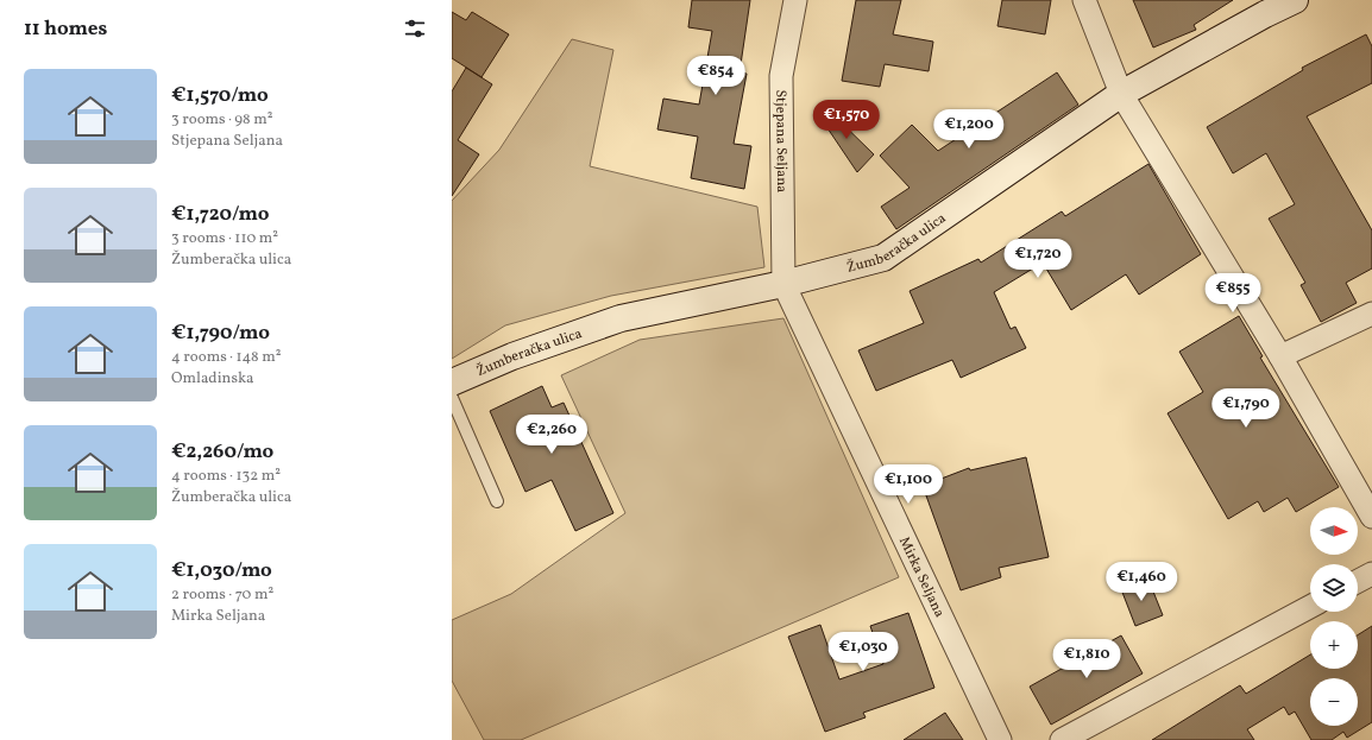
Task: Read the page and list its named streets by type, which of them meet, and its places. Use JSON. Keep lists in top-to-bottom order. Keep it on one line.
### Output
{"streets":{"main road":["Žumberačka ulica"],"street":["Stjepana Seljana","Mirka Seljana"]},"crossings":[["Stjepana Seljana","Žumberačka ulica"],["Stjepana Seljana","Mirka Seljana"],["Žumberačka ulica","Mirka Seljana"]],"north":"right","page":{"heading":"11 homes","price":["€854","€1,570","€1,200","€1,720","€855","€1,790","€2,260","€1,100","€1,460","€1,030","€1,810"],"list":[{"name":"€1,570/mo","note":"3 rooms · 98 m² · Stjepana Seljana"},{"name":"€1,720/mo","note":"3 rooms · 110 m² · Žumberačka ulica"},{"name":"€1,790/mo","note":"4 rooms · 148 m² · Omladinska"},{"name":"€2,260/mo","note":"4 rooms · 132 m² · Žumberačka ulica"},{"name":"€1,030/mo","note":"2 rooms · 70 m² · Mirka Seljana"}],"map_buttons":["+","−"]}}
